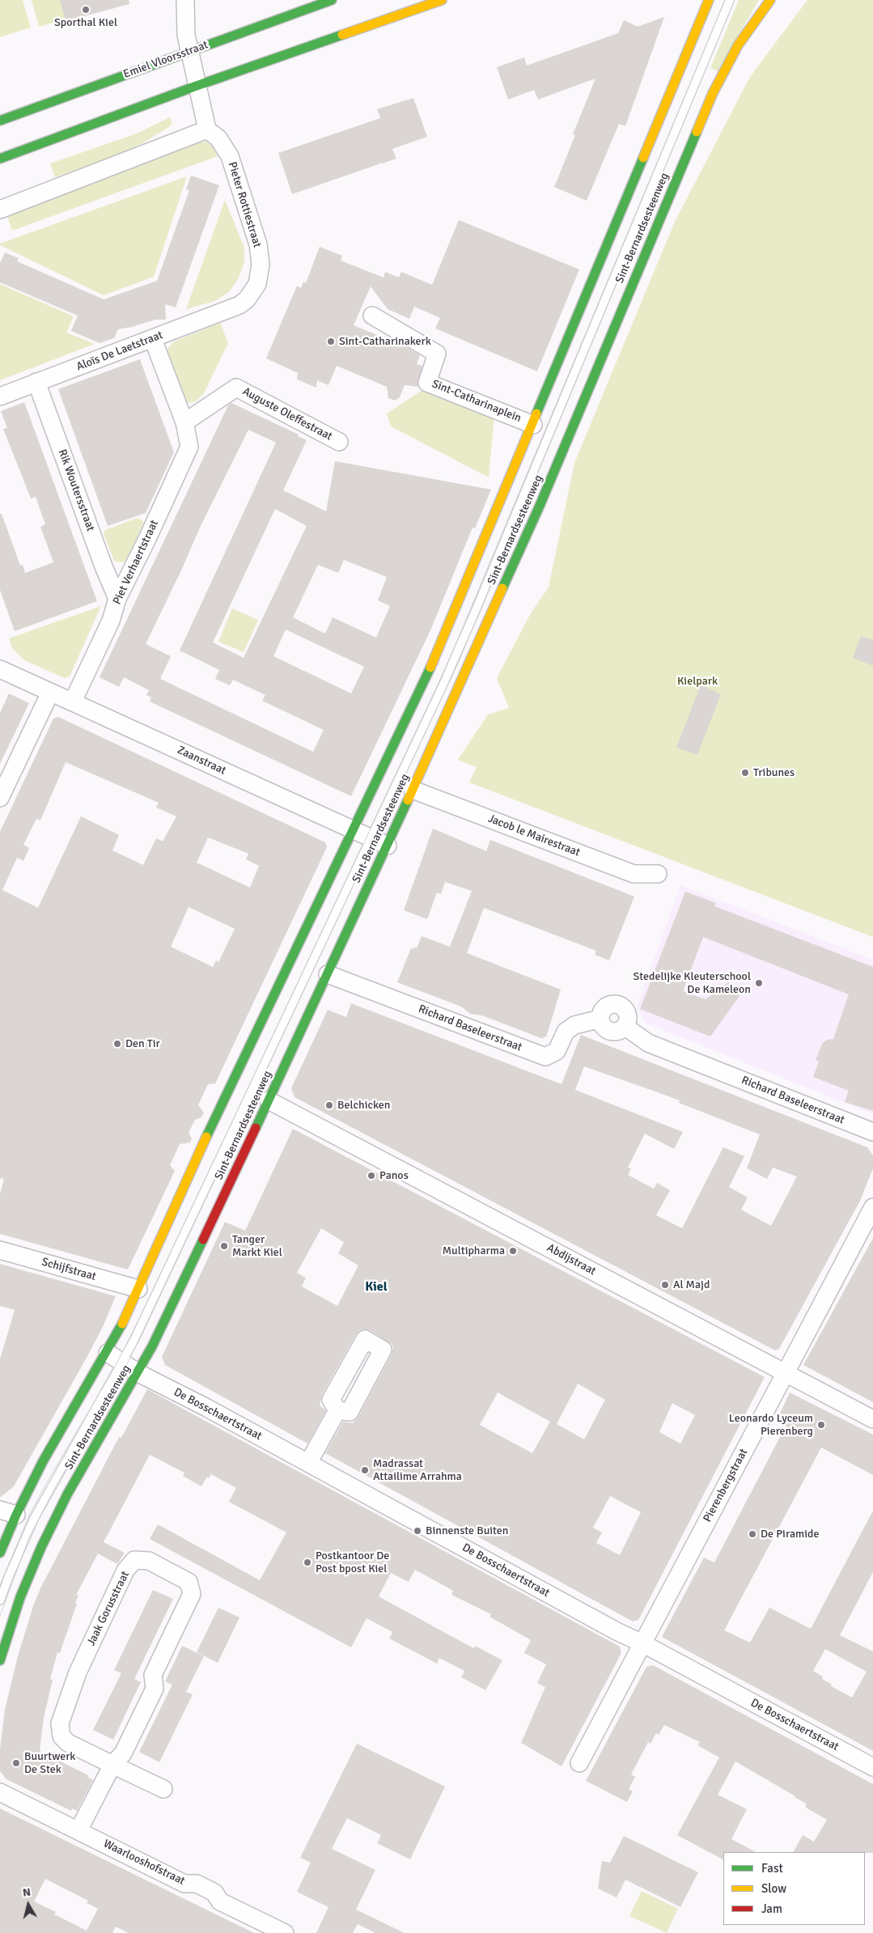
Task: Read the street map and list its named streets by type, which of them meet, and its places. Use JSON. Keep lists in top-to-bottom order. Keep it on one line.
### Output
{"streets":{"street":["Emiel Vloorsstraat","Pieter Rottiestraat","Sint-Bernardsesteenweg","Aloïs De Laetstraat","Sint-Catharinaplein","Auguste Oleffestraat","Rik Woutersstraat","Piet Verhaertstraat","Zaanstraat","Jacob le Mairestraat","Richard Baseleerstraat","Abdijstraat","Schijfstraat","De Bosschaertstraat","Pierenbergstraat","Jaak Gorusstraat","Waarlooshofstraat"]},"crossings":[["Pieter Rottiestraat","Aloïs De Laetstraat"],["Sint-Bernardsesteenweg","Sint-Catharinaplein"],["Sint-Bernardsesteenweg","Zaanstraat"],["Sint-Bernardsesteenweg","Jacob le Mairestraat"],["Sint-Bernardsesteenweg","Richard Baseleerstraat"],["Sint-Bernardsesteenweg","Abdijstraat"],["Sint-Bernardsesteenweg","Schijfstraat"],["Sint-Bernardsesteenweg","De Bosschaertstraat"],["Aloïs De Laetstraat","Rik Woutersstraat"],["Aloïs De Laetstraat","Piet Verhaertstraat"],["Auguste Oleffestraat","Piet Verhaertstraat"],["Rik Woutersstraat","Piet Verhaertstraat"],["Piet Verhaertstraat","Zaanstraat"],["Abdijstraat","Pierenbergstraat"],["De Bosschaertstraat","Pierenbergstraat"],["Jaak Gorusstraat","Waarlooshofstraat"]],"districts":["Kiel"],"parks":["Kielpark"],"places":["Sporthal Kiel","Sint-Catharinakerk","Tribunes","Stedelijke Kleuterschool De Kameleon","Den Tir","Belchicken","Panos","Tanger Markt Kiel","Multipharma","Al Majd","Leonardo Lyceum Pierenberg","Madrassat Attailime Arrahma","Binnenste Buiten","De Piramide","Postkantoor De Post bpost Kiel","Buurtwerk De Stek"],"legend":["Fast","Slow","Jam"],"north":"top"}
